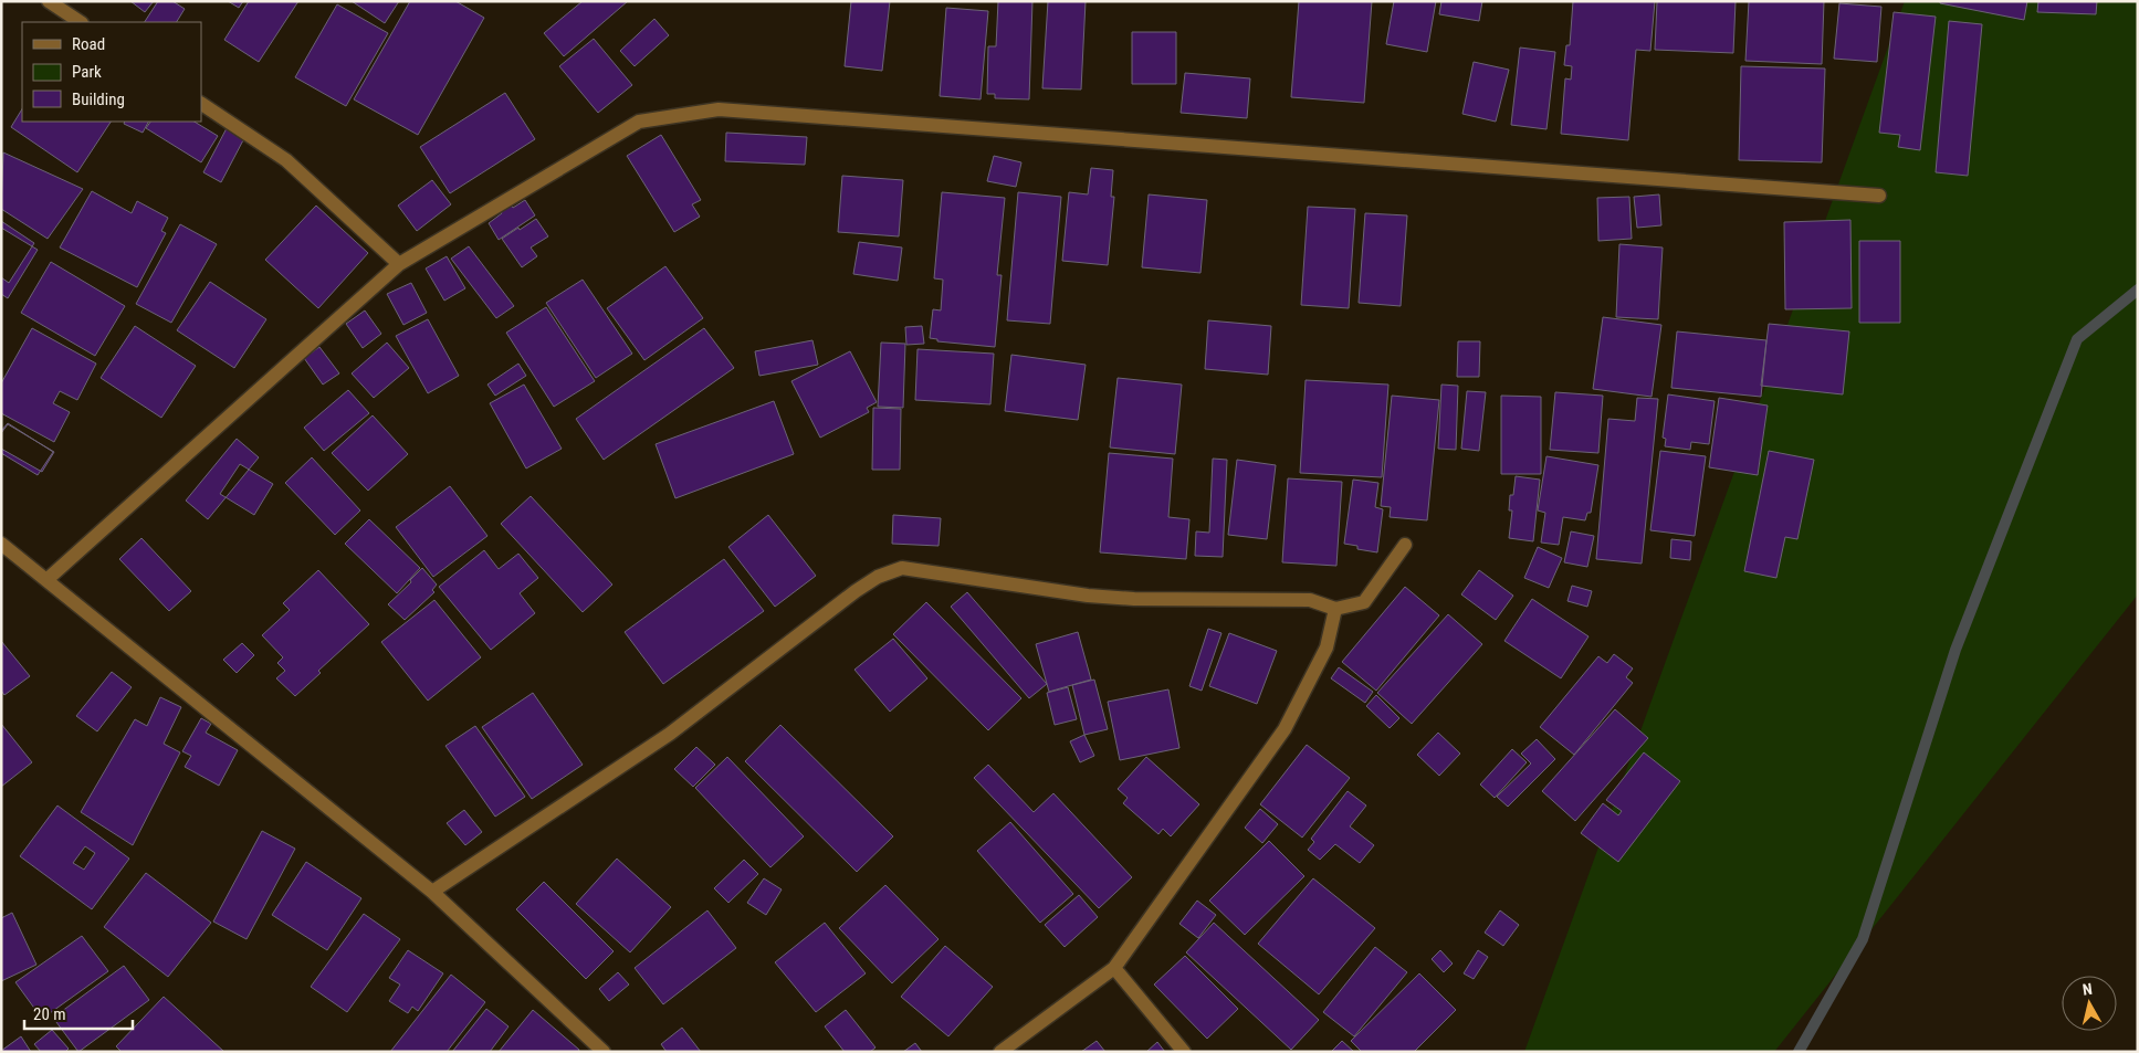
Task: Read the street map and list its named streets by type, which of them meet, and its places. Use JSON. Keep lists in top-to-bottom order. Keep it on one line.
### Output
{"legend":["Road","Park","Building"],"scale_bar":"20 m","north":"top"}
